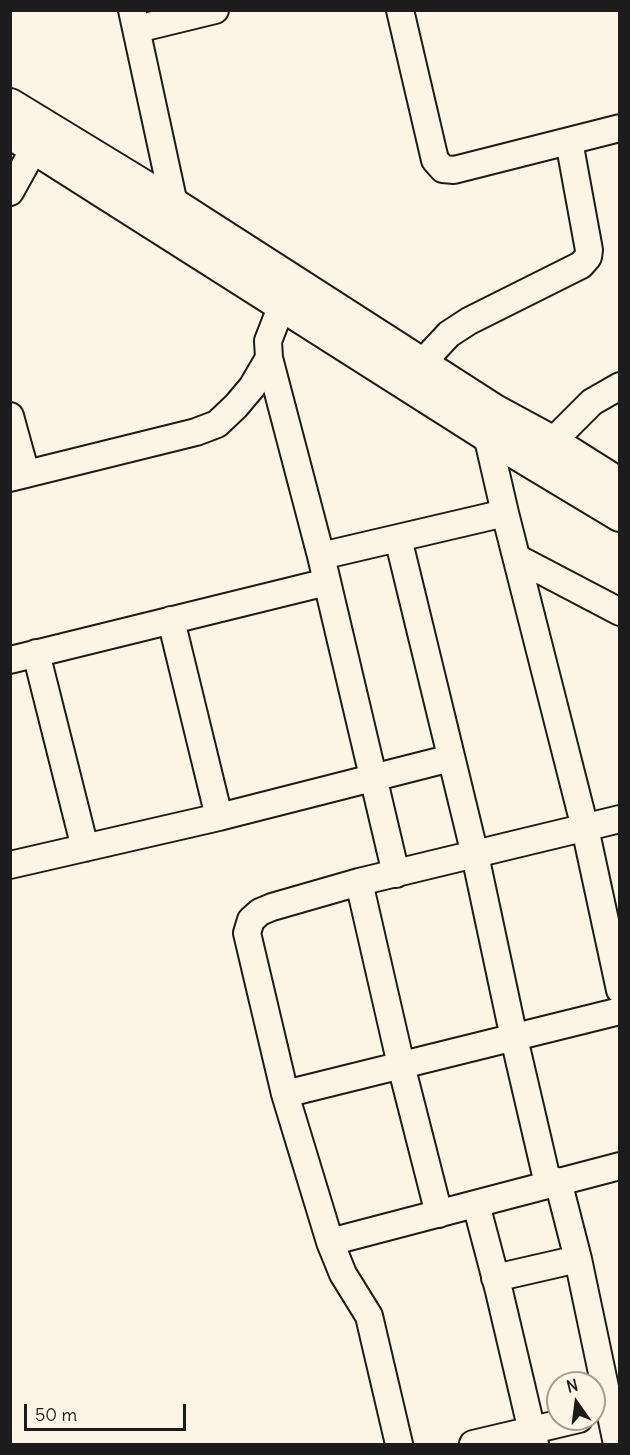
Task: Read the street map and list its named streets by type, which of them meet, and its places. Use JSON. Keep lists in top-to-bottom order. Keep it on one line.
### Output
{"scale_bar":"50 m","north":"top"}
